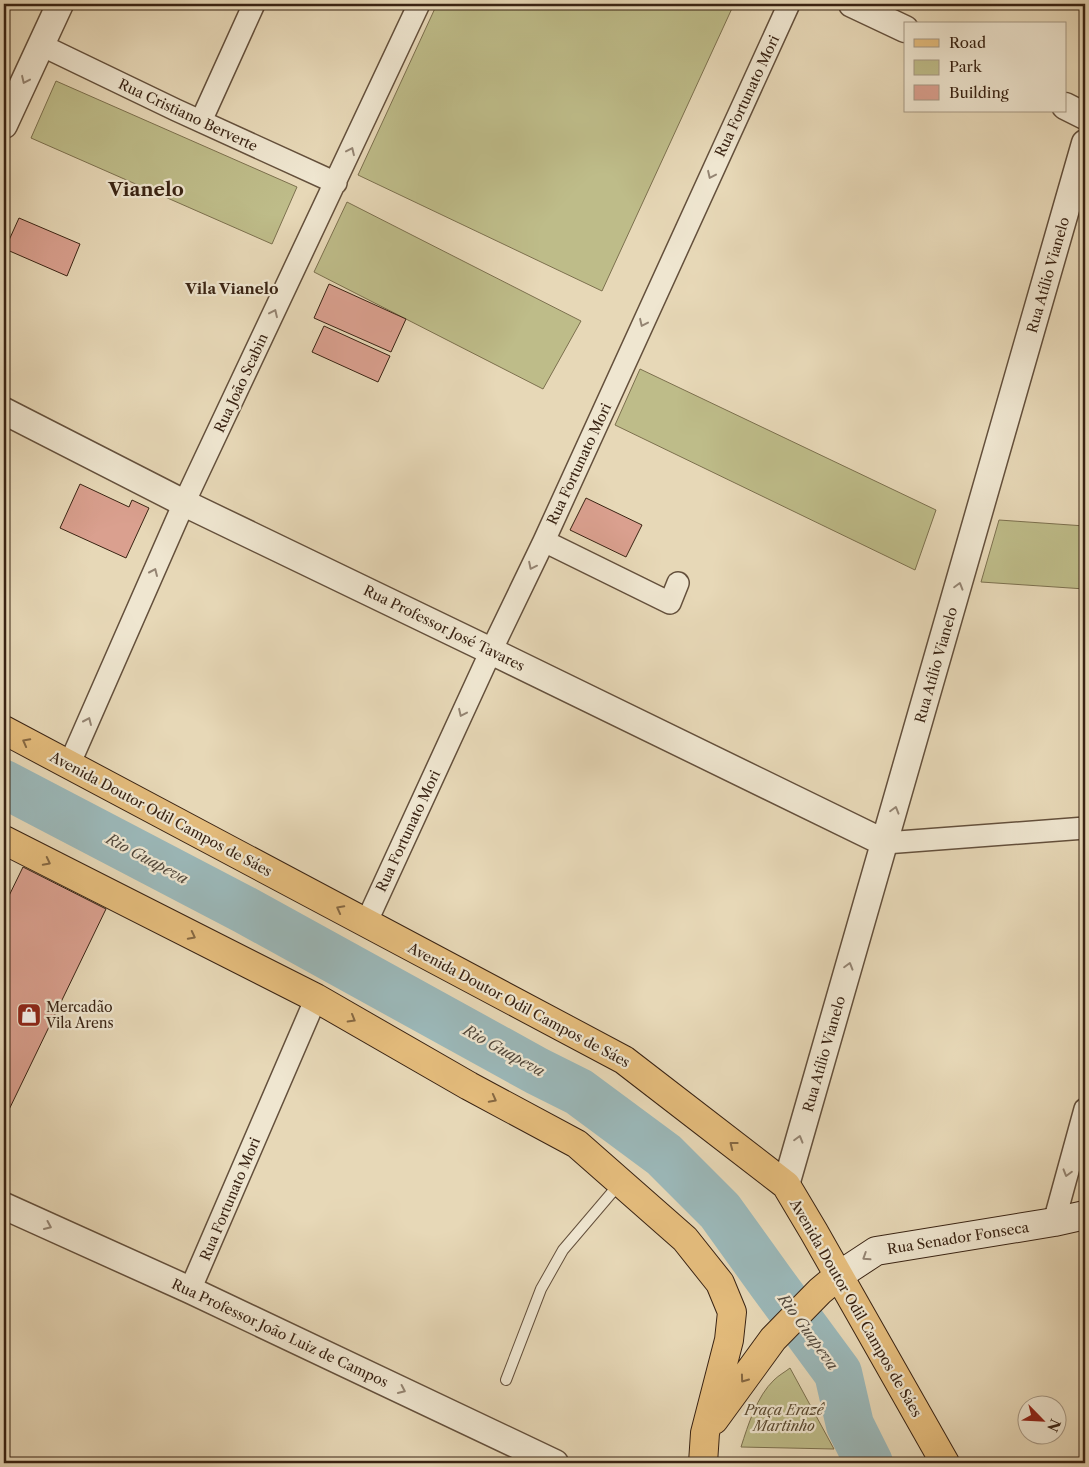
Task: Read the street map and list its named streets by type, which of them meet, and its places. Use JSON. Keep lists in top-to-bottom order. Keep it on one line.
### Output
{"streets":{"main road":["Avenida Doutor Odil Campos de Sáes","Rua Senador Fonseca"],"street":["Rua Fortunato Mori","Rua Cristiano Berverte","Rua Atílio Vianelo","Rua João Scabin","Rua Professor José Tavares","Rua Professor João Luiz de Campos"]},"crossings":[["Rua Fortunato Mori","Rua Professor José Tavares"],["Rua Fortunato Mori","Avenida Doutor Odil Campos de Sáes"],["Rua Fortunato Mori","Rua Professor João Luiz de Campos"],["Rua Cristiano Berverte","Rua João Scabin"],["Rua Atílio Vianelo","Rua Professor José Tavares"],["Rua Atílio Vianelo","Avenida Doutor Odil Campos de Sáes"],["Rua João Scabin","Rua Professor José Tavares"],["Rua João Scabin","Avenida Doutor Odil Campos de Sáes"],["Avenida Doutor Odil Campos de Sáes","Rua Senador Fonseca"]],"one_way":["Rua Fortunato Mori","Rua Atílio Vianelo","Rua João Scabin","Rua Senador Fonseca","Rua Professor João Luiz de Campos"],"districts":["Vianelo","Vila Vianelo"],"water":["Rio Guapeva"],"parks":["Praça Erazê Martinho"],"places":{"shop":["Mercadão Vila Arens"]},"legend":["Road","Park","Building"],"north":"bottom right"}
